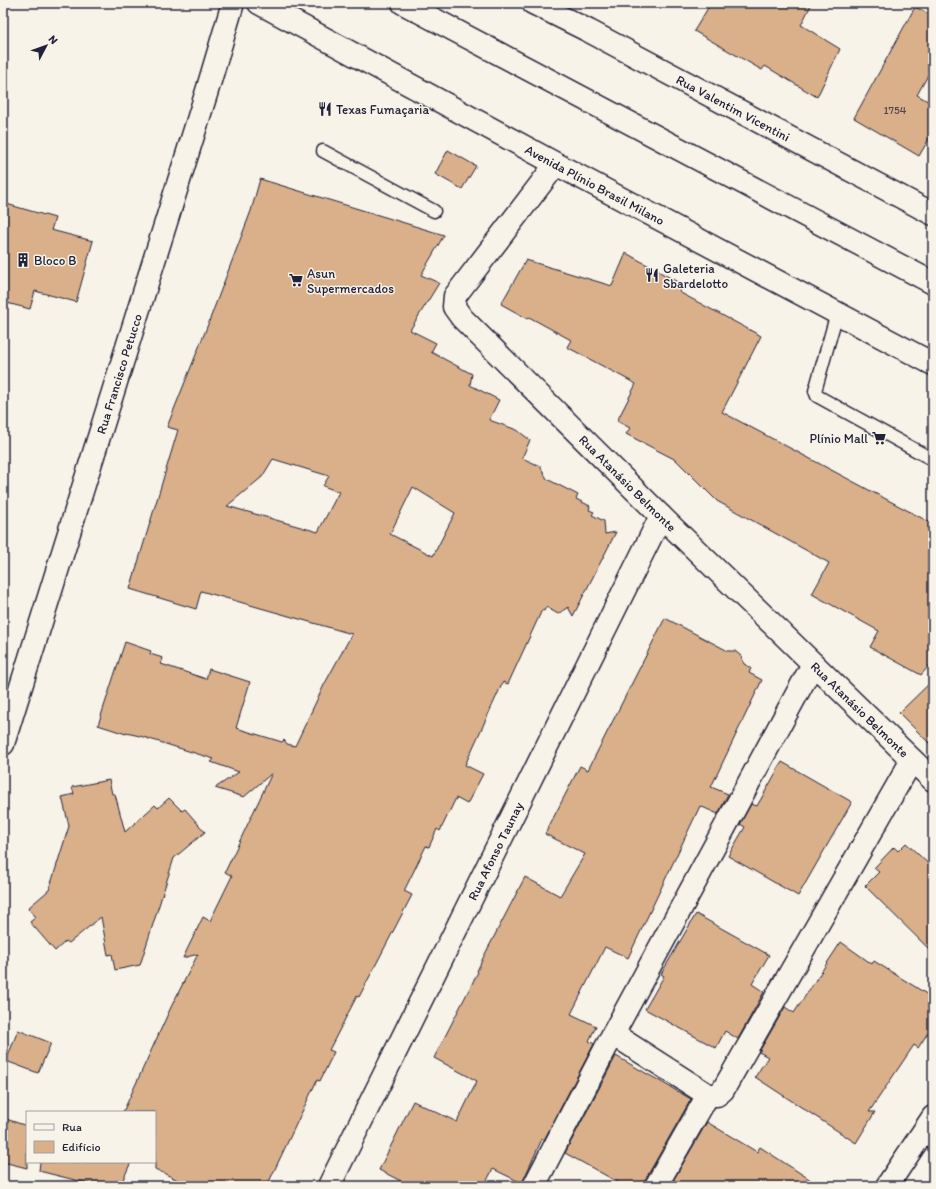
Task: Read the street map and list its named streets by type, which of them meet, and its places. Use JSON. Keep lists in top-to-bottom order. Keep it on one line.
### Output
{"streets":{"street":["Rua Valentim Vicentini","Avenida Plínio Brasil Milano","Rua Francisco Petucco","Rua Atanásio Belmonte","Rua Afonso Taunay"]},"crossings":[["Avenida Plínio Brasil Milano","Rua Atanásio Belmonte"],["Rua Atanásio Belmonte","Rua Afonso Taunay"]],"places":{"restaurant":["Texas Fumaçaria","Galeteria Sbardelotto"],"building":["Bloco B"],"supermarket":["Asun Supermercados","Plínio Mall"]},"house_numbers":["1754"],"legend":["Rua","Edifício"],"north":"top right"}
